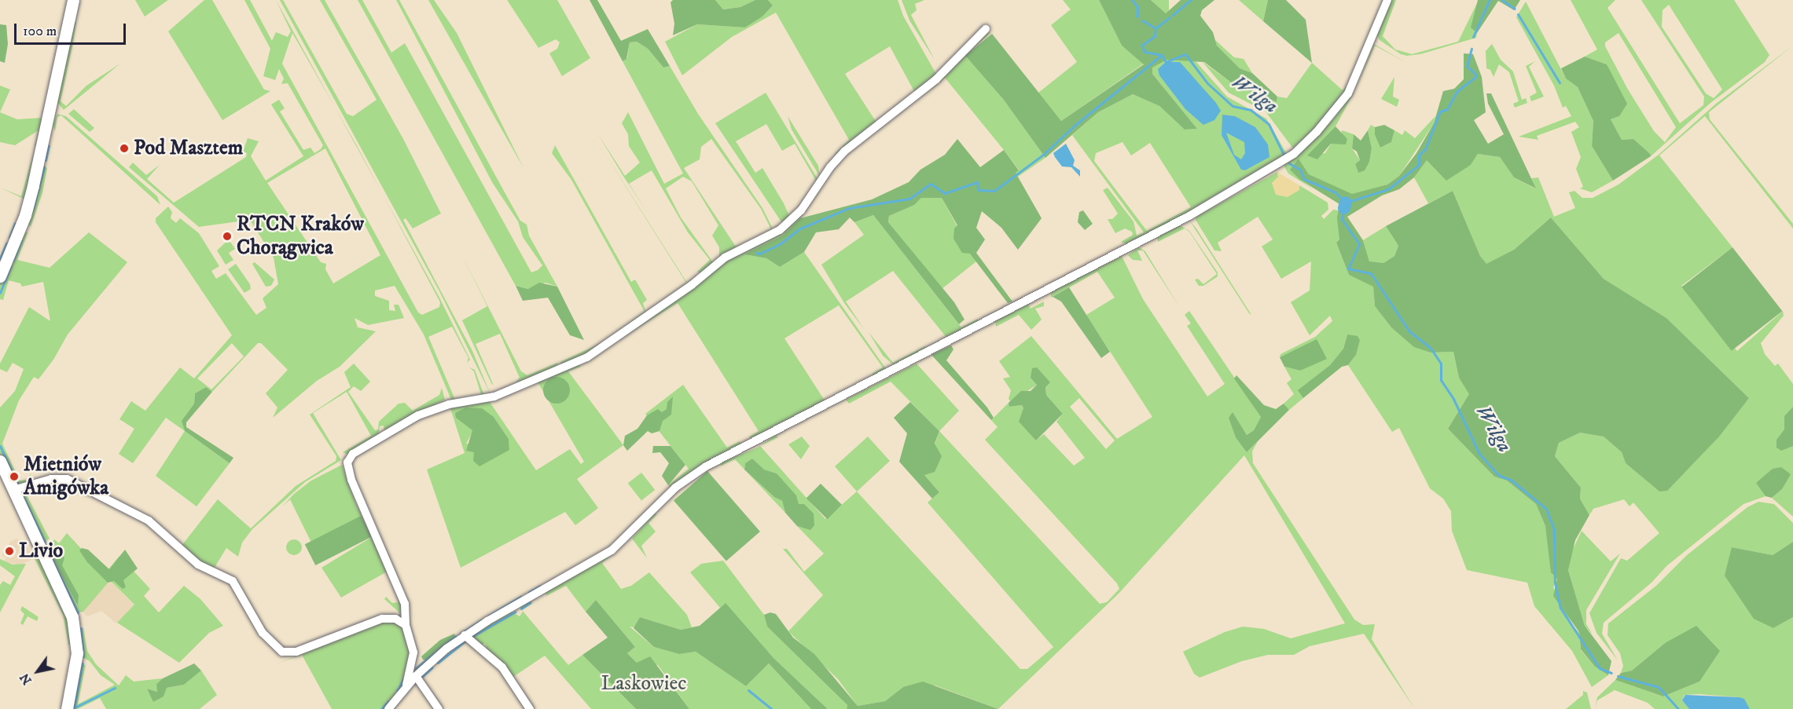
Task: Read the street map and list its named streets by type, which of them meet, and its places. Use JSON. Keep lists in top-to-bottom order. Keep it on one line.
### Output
{"water":["Wilga"],"parks":["Laskowiec"],"places":["Pod Masztem","RTCN Kraków Chorągwica","Mietniów Amigówka","Livio"],"scale_bar":"100 m","north":"bottom left"}
